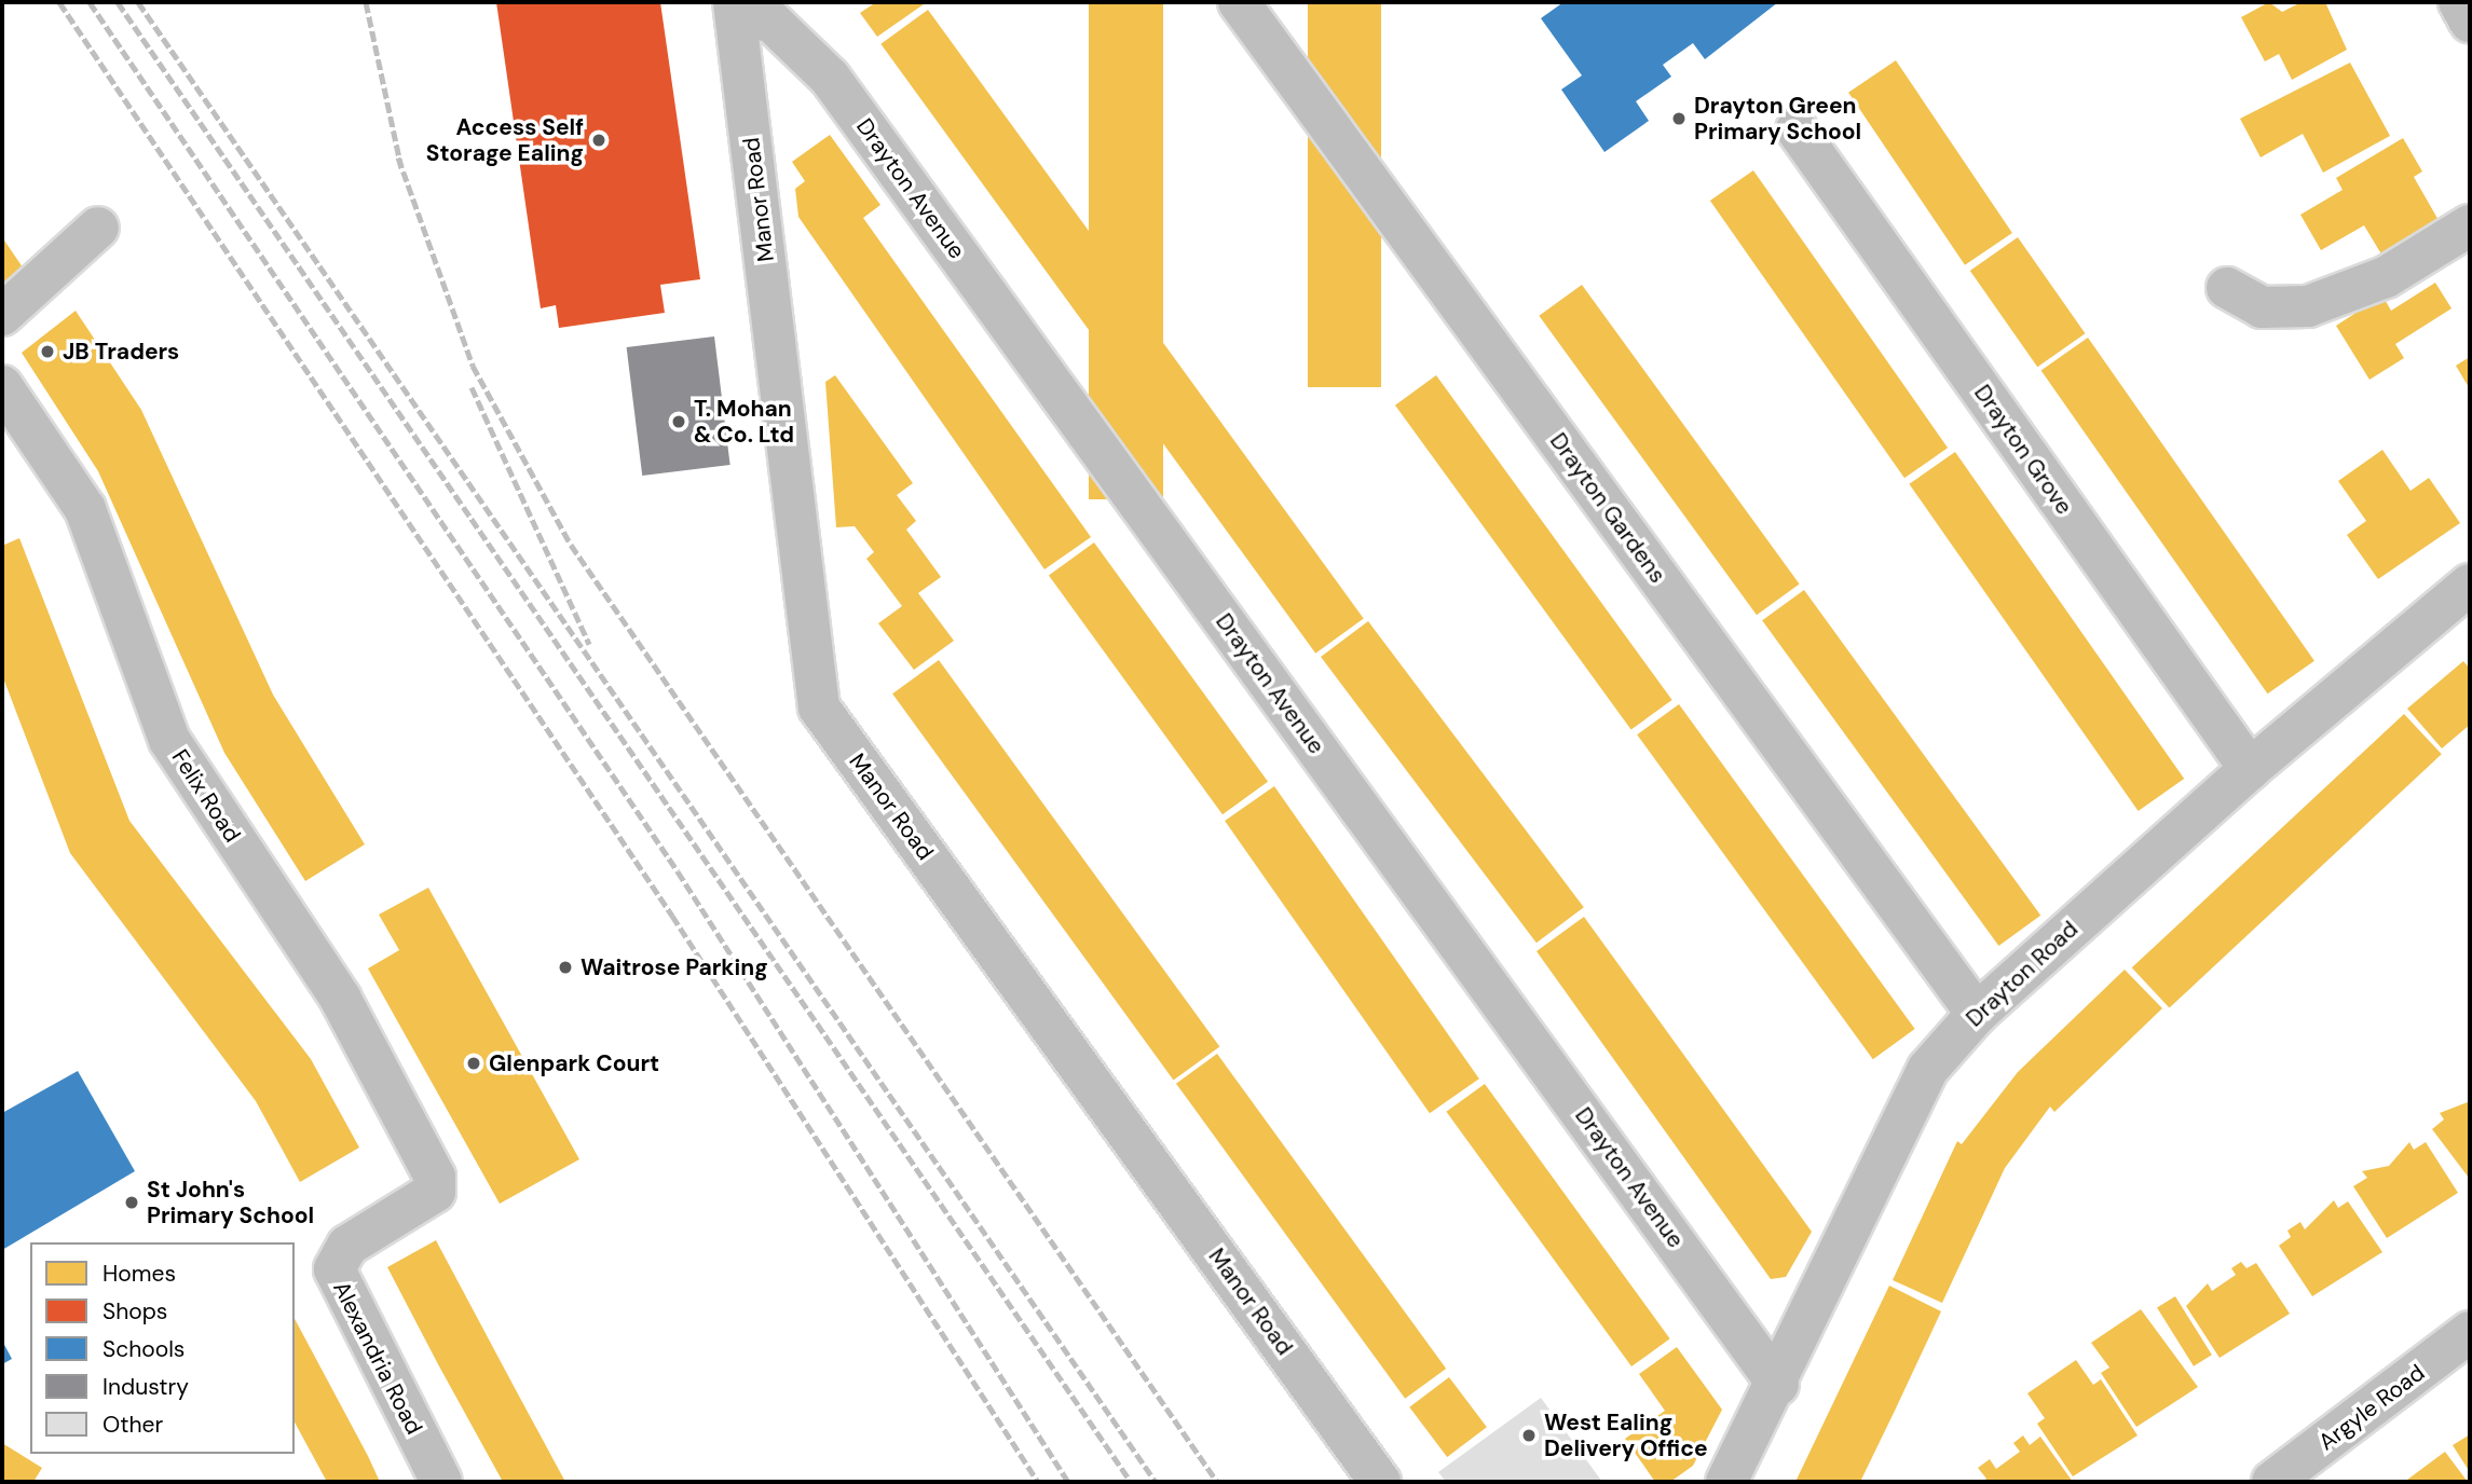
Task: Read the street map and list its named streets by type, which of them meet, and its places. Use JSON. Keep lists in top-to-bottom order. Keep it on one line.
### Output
{"streets":{"street":["Drayton Avenue","Manor Road","Drayton Grove","Drayton Gardens","Felix Road","Drayton Road","Alexandria Road","Argyle Road"]},"crossings":[["Drayton Avenue","Manor Road"],["Drayton Avenue","Drayton Road"],["Drayton Grove","Drayton Road"],["Drayton Gardens","Drayton Road"],["Felix Road","Alexandria Road"]],"places":["Drayton Green Primary School","Access Self Storage Ealing","JB Traders","T. Mohan & Co. Ltd","Waitrose Parking","Glenpark Court","St John's Primary School","West Ealing Delivery Office"],"legend":["Homes","Shops","Schools","Industry","Other"]}
